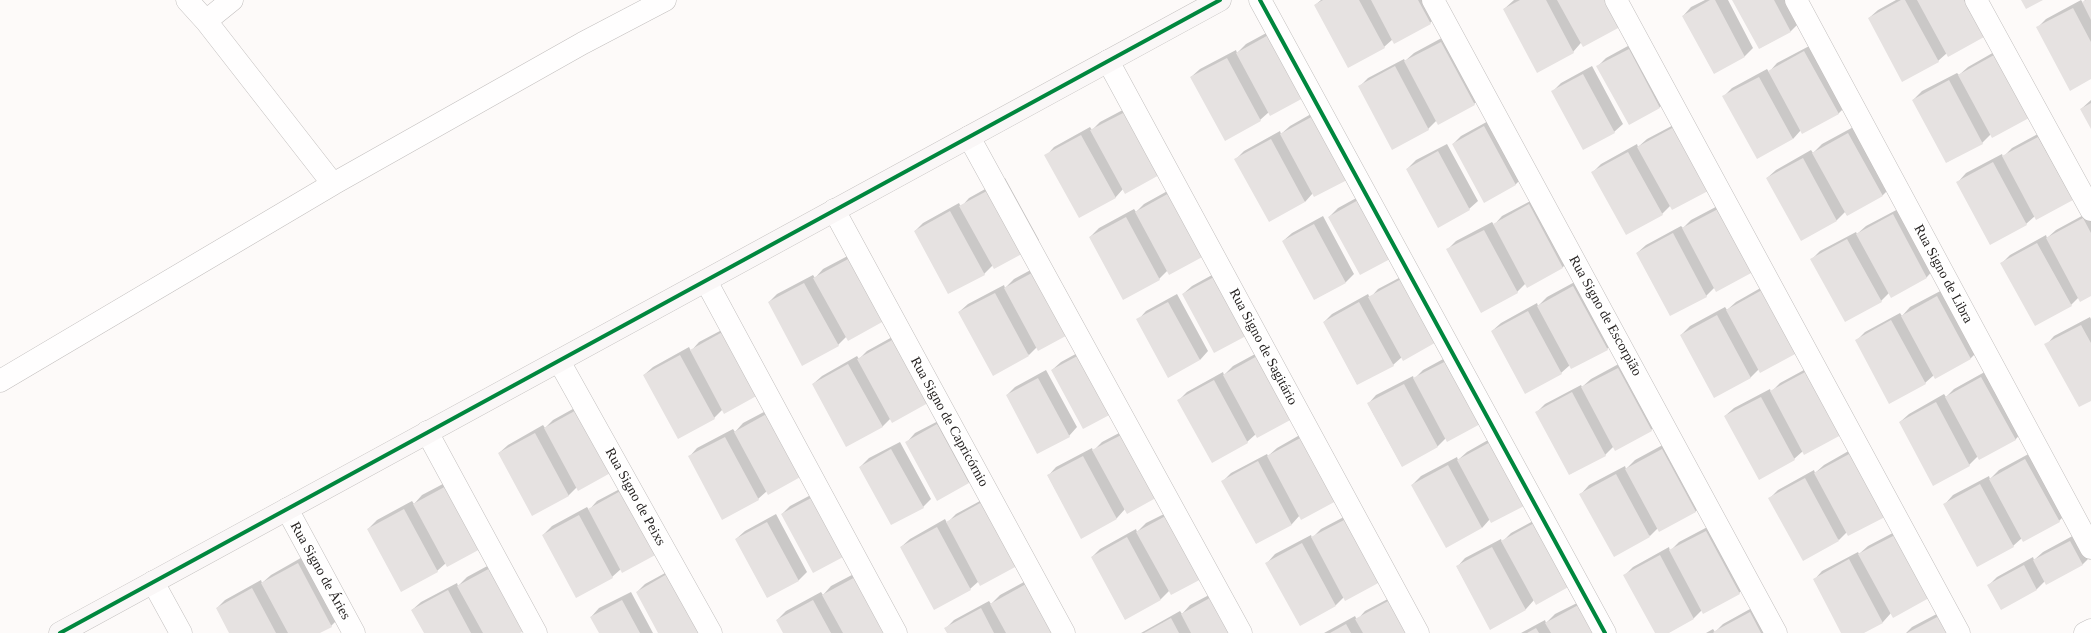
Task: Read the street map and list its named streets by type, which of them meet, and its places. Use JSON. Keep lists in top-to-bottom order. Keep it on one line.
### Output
{"streets":{"street":["Rua Signo de Libra","Rua Signo de Escorpião","Rua Signo de Sagitário","Rua Signo de Capricórnio","Rua Signo de Peixs","Rua Signo de Áries"]}}
